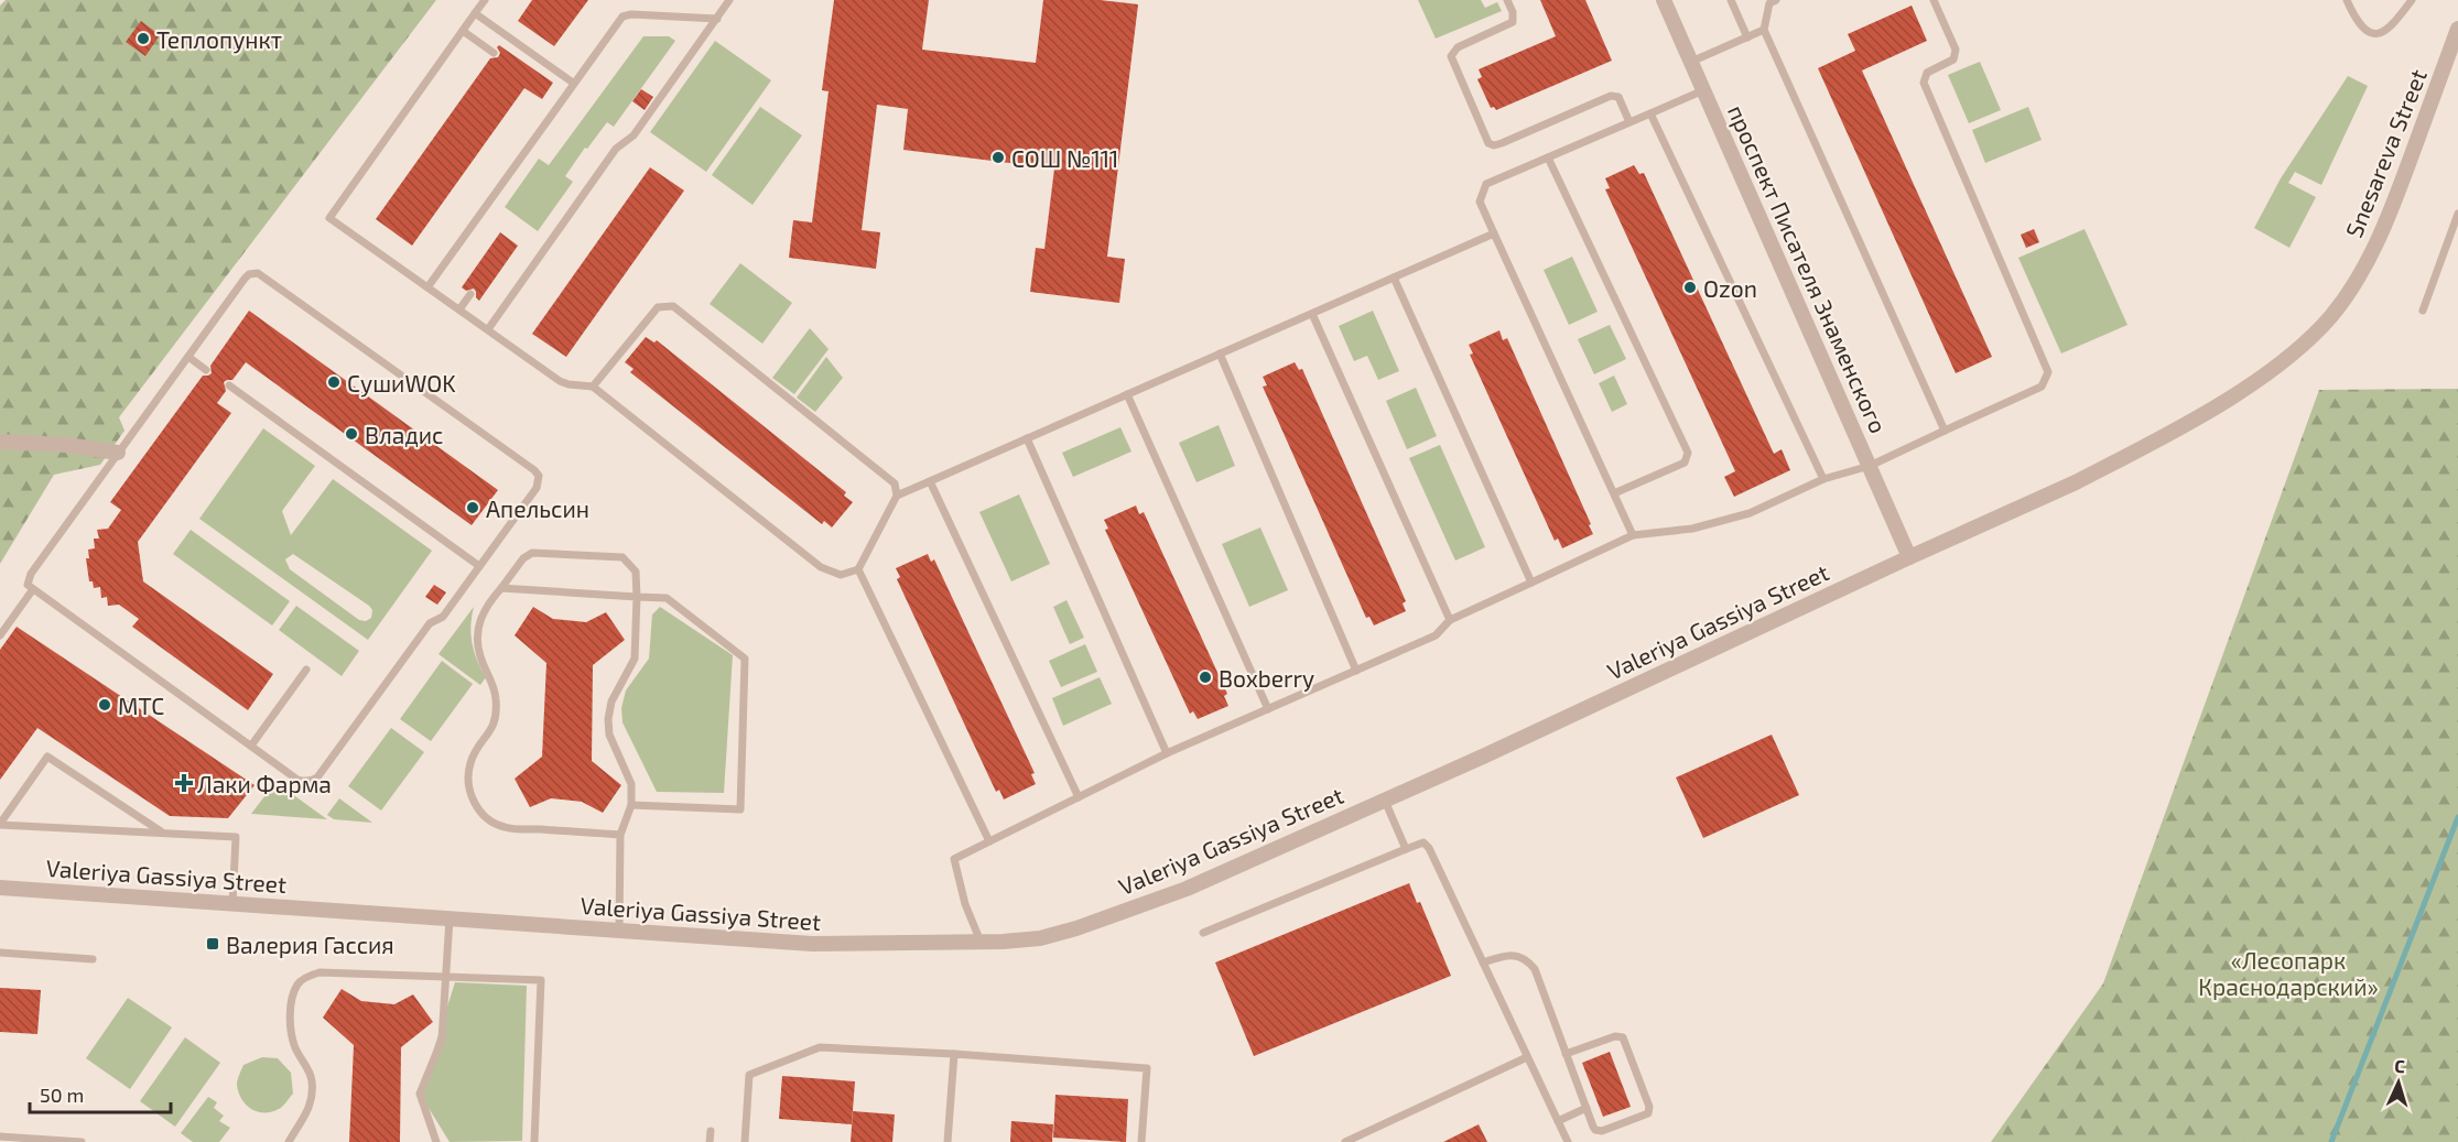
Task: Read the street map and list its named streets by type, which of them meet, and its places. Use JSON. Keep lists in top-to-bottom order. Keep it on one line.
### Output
{"streets":{"street":["Snesareva Street","проспект Писателя Знаменского","Valeriya Gassiya Street"]},"crossings":[["Snesareva Street","Valeriya Gassiya Street"],["проспект Писателя Знаменского","Valeriya Gassiya Street"]],"parks":["«Лесопарк Краснодарский»"],"places":{"other":["Теплопункт","СОШ №111","Ozon","CушиWOK","Владис","Апельсин","Boxberry","МТС"],"health":["Лаки Фарма"],"transit":["Валерия Гассия"]},"scale_bar":"50 m","north":"top"}
